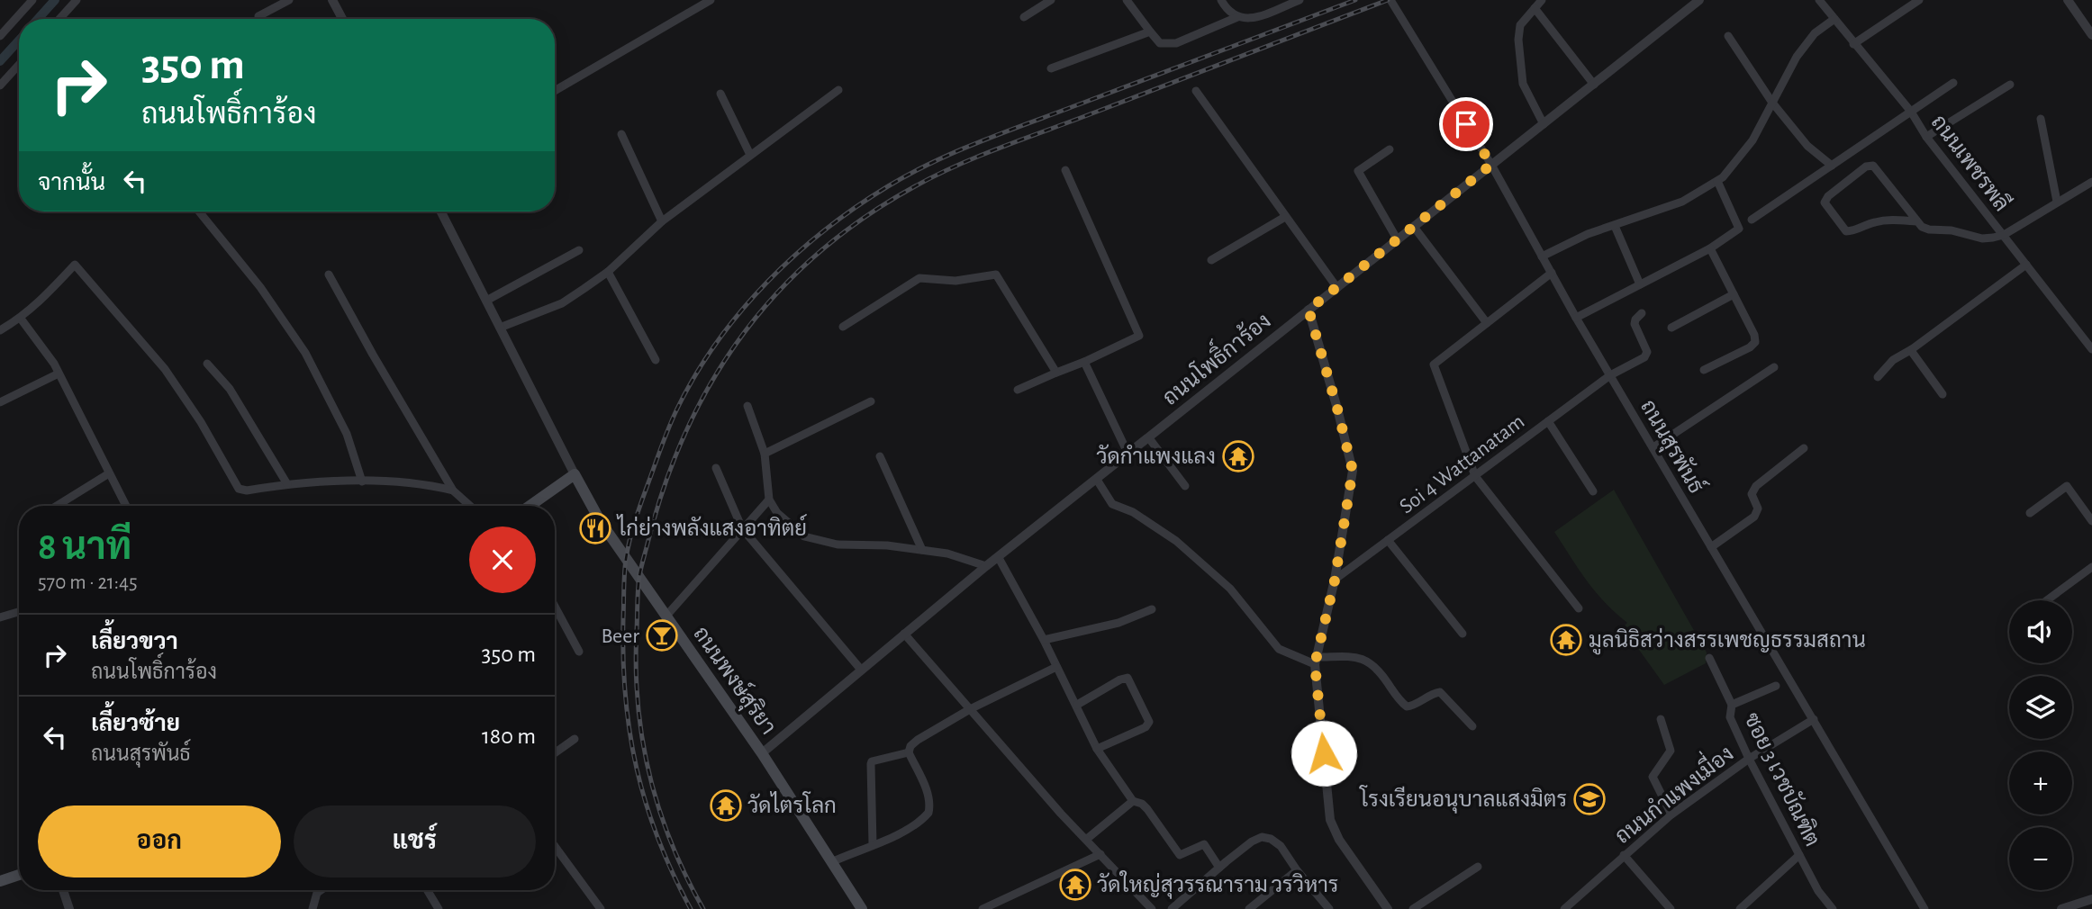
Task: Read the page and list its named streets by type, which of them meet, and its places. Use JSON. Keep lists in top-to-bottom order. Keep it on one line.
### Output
{"streets":{"main road":["ถนนพงษ์สุริยา"],"street":["ถนนเพชรพลี","ถนนโพธิ์การ้อง","ถนนสุรพันธ์","Soi 4 Wattanatam","ซอย 3 เวชบัณฑิต","ถนนกำแพงเมี่อง"]},"crossings":[["ถนนโพธิ์การ้อง","ถนนสุรพันธ์"],["ถนนโพธิ์การ้อง","ถนนพงษ์สุริยา"],["ถนนสุรพันธ์","Soi 4 Wattanatam"],["ถนนสุรพันธ์","ถนนกำแพงเมี่อง"],["ซอย 3 เวชบัณฑิต","ถนนกำแพงเมี่อง"]],"places":{"temple":["วัดกำแพงแลง","มูลนิธิสว่างสรรเพชญธรรมสถาน","วัดไตรโลก","วัดใหญ่สุวรรณาราม วรวิหาร"],"restaurant":["ไก่ย่างพลังแสงอาทิตย์"],"bar":["Beer"],"school or university":["โรงเรียนอนุบาลแสงมิตร"]},"page":{"turn":["350 m","ถนนโพธิ์การ้อง"],"then":"จากนั้น","heading":["8 นาที","570 m · 21:45"],"map_buttons":["+","−"],"list":[{"name":"เลี้ยวขวา","note":"ถนนโพธิ์การ้อง","value":"350 m"},{"name":"เลี้ยวซ้าย","note":"ถนนสุรพันธ์","value":"180 m"}],"buttons":["ออก","แชร์"]}}
